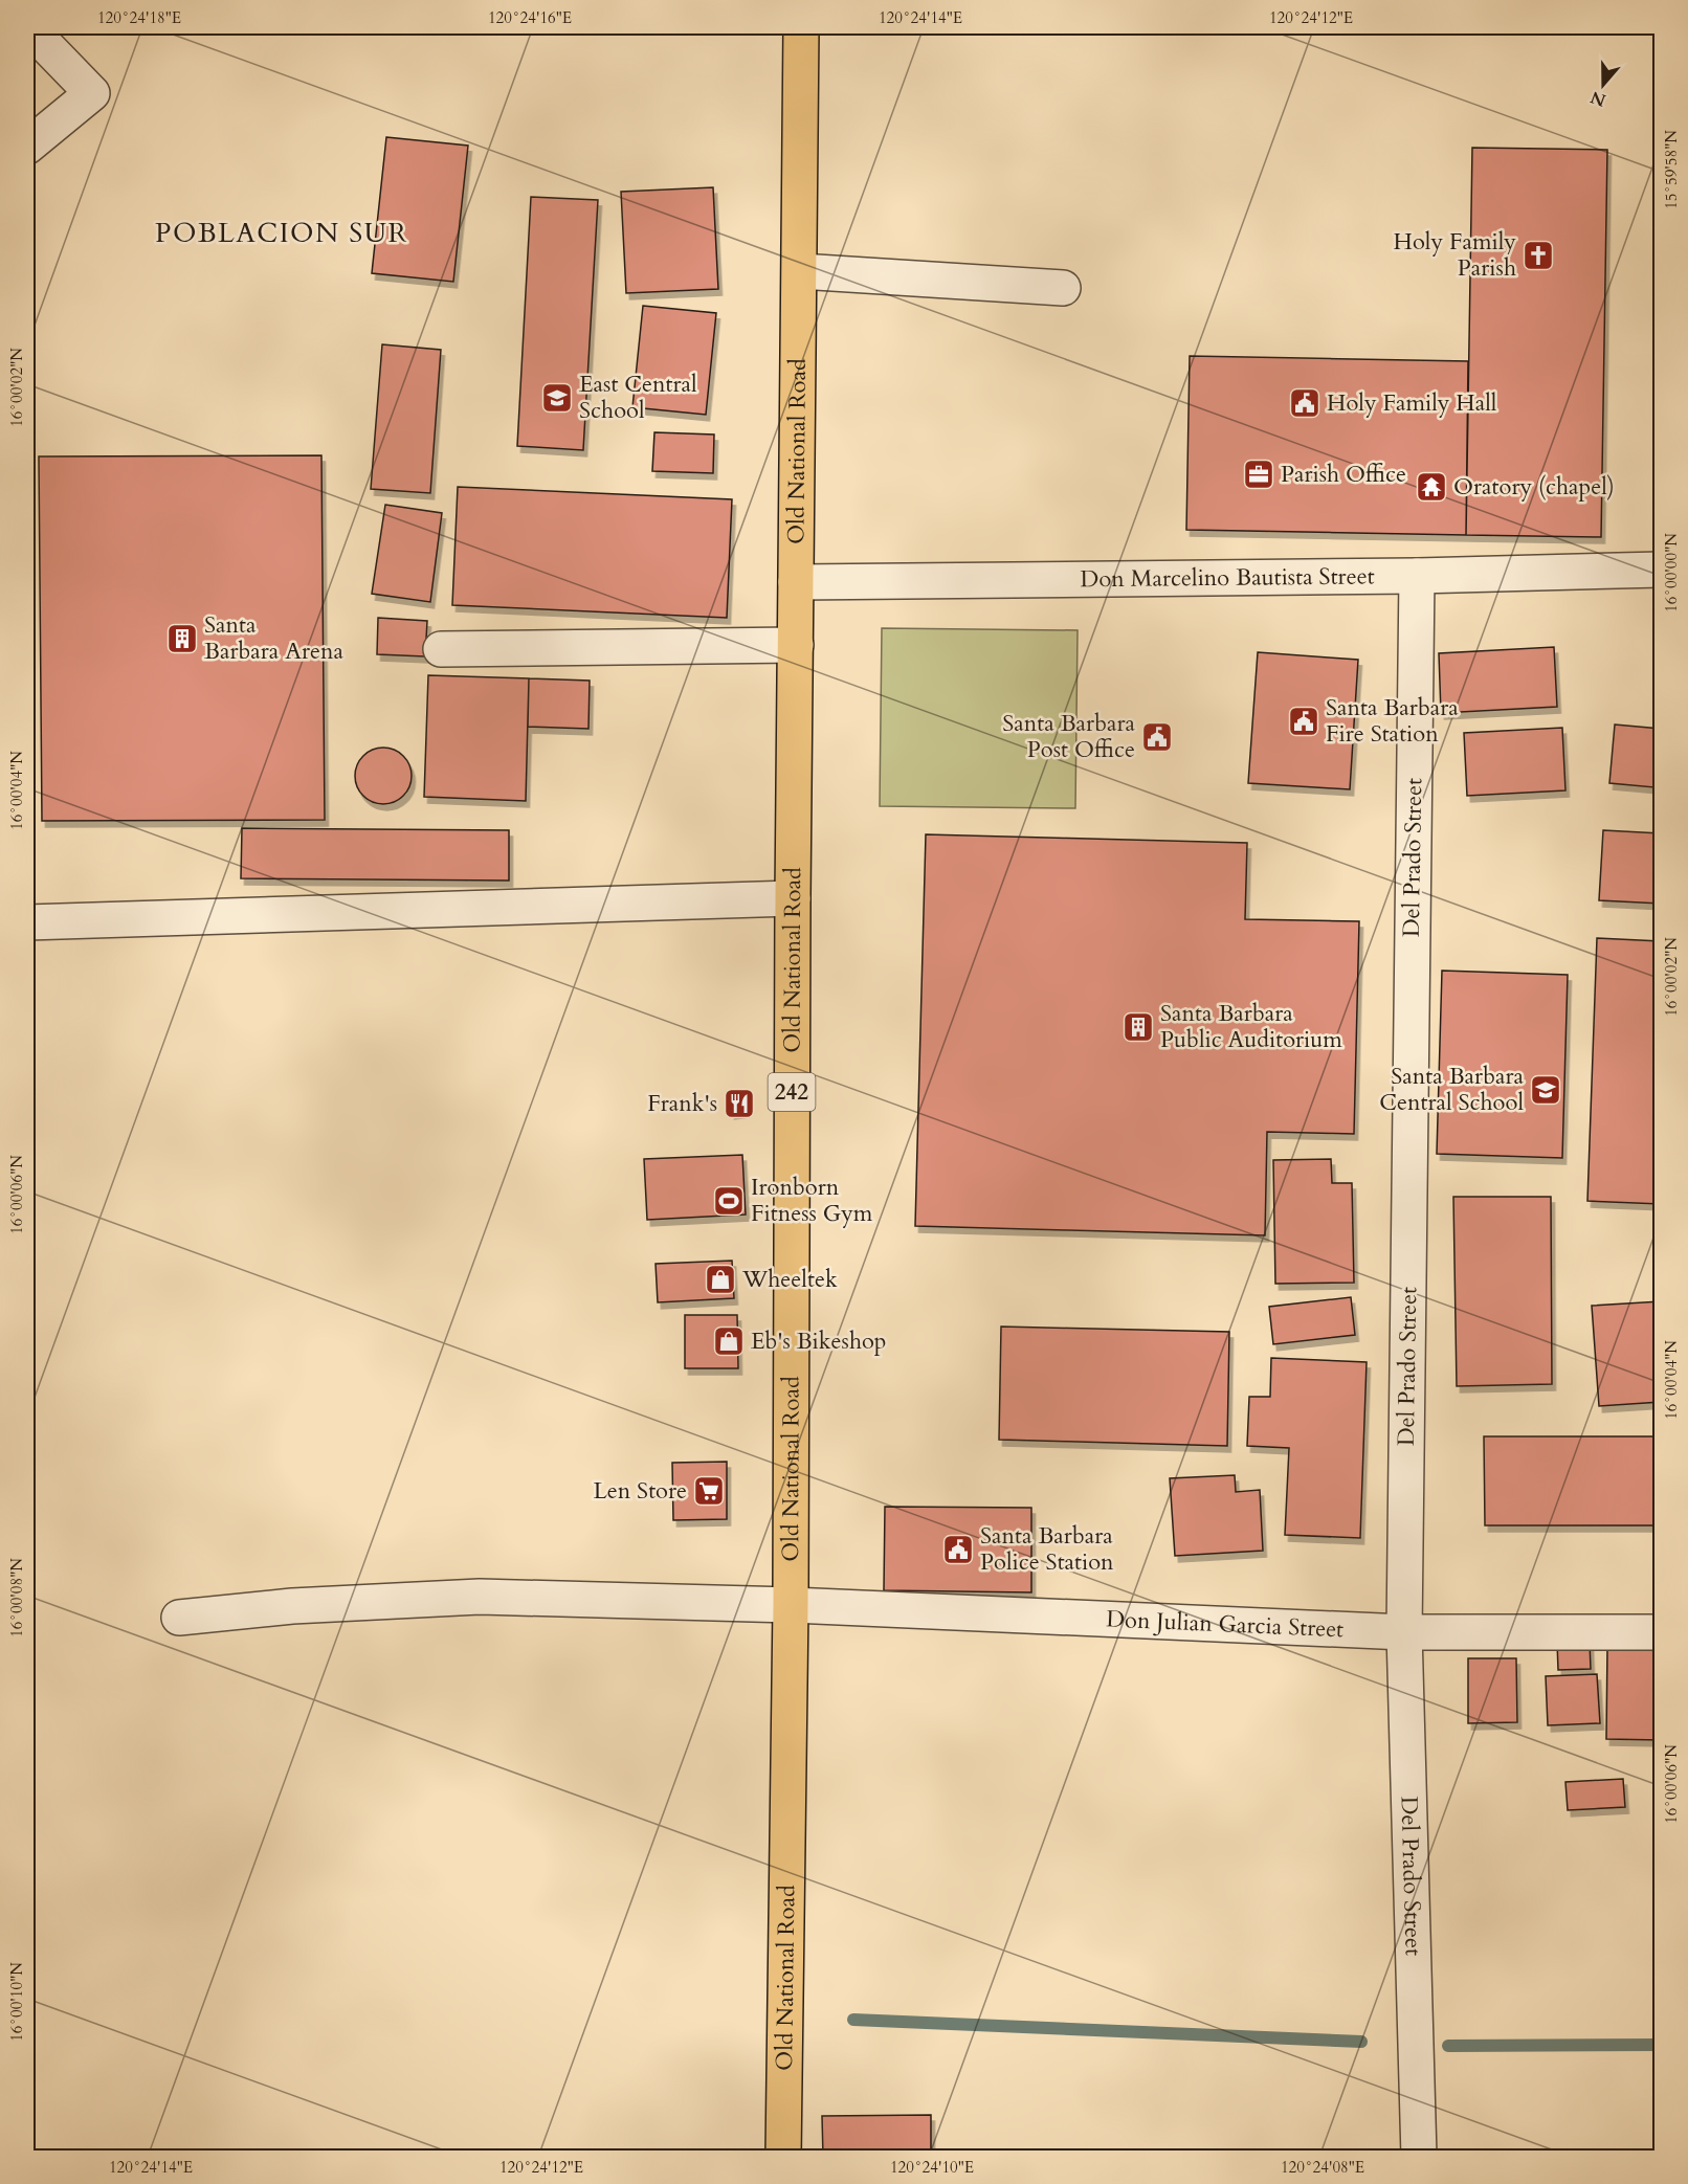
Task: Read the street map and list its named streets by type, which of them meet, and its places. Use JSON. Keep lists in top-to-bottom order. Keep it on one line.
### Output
{"streets":{"main road":["Old National Road","242"],"street":["Don Marcelino Bautista Street","Del Prado Street","Don Julian Garcia Street"]},"crossings":[["Old National Road","Don Marcelino Bautista Street"],["Old National Road","Don Julian Garcia Street"],["Don Marcelino Bautista Street","Del Prado Street"],["Del Prado Street","Don Julian Garcia Street"]],"districts":["POBLACION SUR"],"places":{"church":["Holy Family Parish"],"school or university":["East Central School","Santa Barbara Central School"],"public building":["Holy Family Hall","Santa Barbara Fire Station","Santa Barbara Post Office","Santa Barbara Police Station"],"office":["Parish Office"],"temple":["Oratory (chapel)"],"building":["Santa Barbara Arena","Santa Barbara Public Auditorium"],"restaurant":["Frank's"],"sports":["Ironborn Fitness Gym"],"shop":["Wheeltek","Eb's Bikeshop"],"supermarket":["Len Store"]},"north":"bottom","coordinates":["120°24'18\"E","120°24'16\"E","120°24'14\"E","120°24'12\"E","15°59'58\"N","16°00'02\"N","16°00'00\"N","16°00'04\"N","16°00'06\"N","16°00'08\"N","16°00'10\"N","120°24'10\"E","120°24'08\"E"]}
